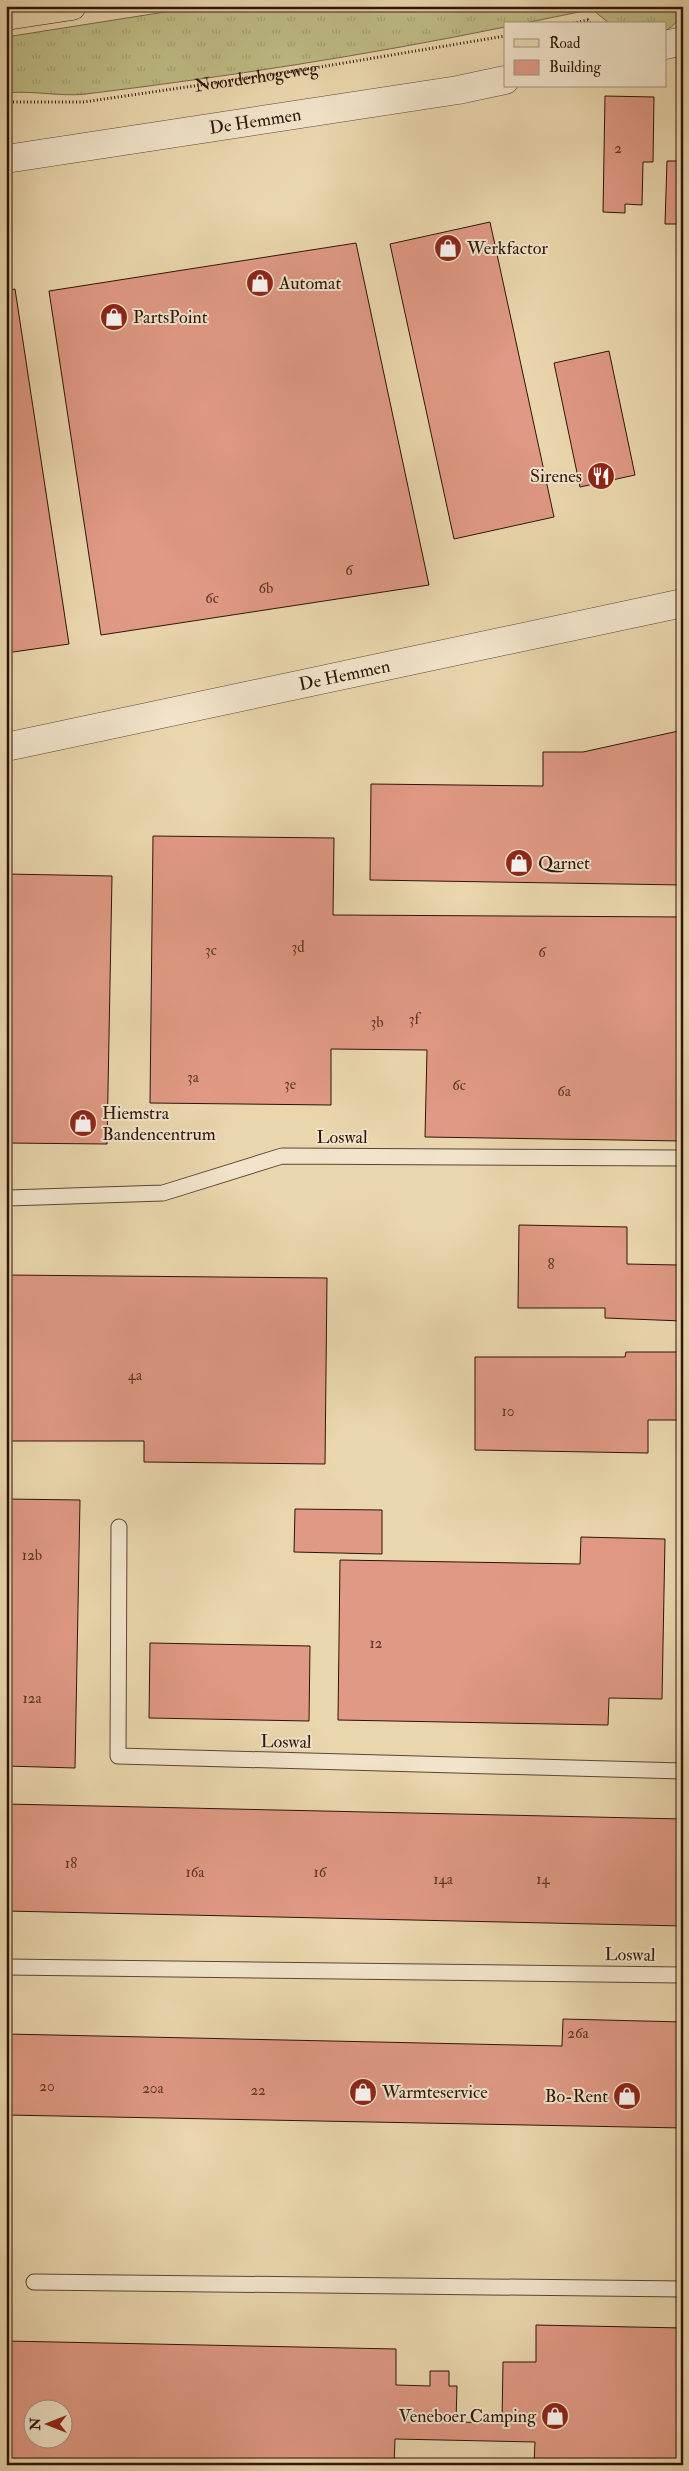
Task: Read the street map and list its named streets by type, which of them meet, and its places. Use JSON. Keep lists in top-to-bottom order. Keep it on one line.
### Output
{"streets":{"street":["De Hemmen"],"lane":["Loswal"],"path":["Noorderhogeweg"]},"places":{"shop":["Werkfactor","Automat","PartsPoint","Qarnet","Hiemstra Bandencentrum","Warmteservice","Bo-Rent","Veneboer Camping"],"restaurant":["Sirenes"]},"house_numbers":["2","6","6b","6c","3d","3c","6","3f","3b","3a","3e","6c","6a","8","4a","10","12b","12","12a","18","16a","16","14a","14","26a","20","20a","22"],"legend":["Road","Building"],"north":"left"}
